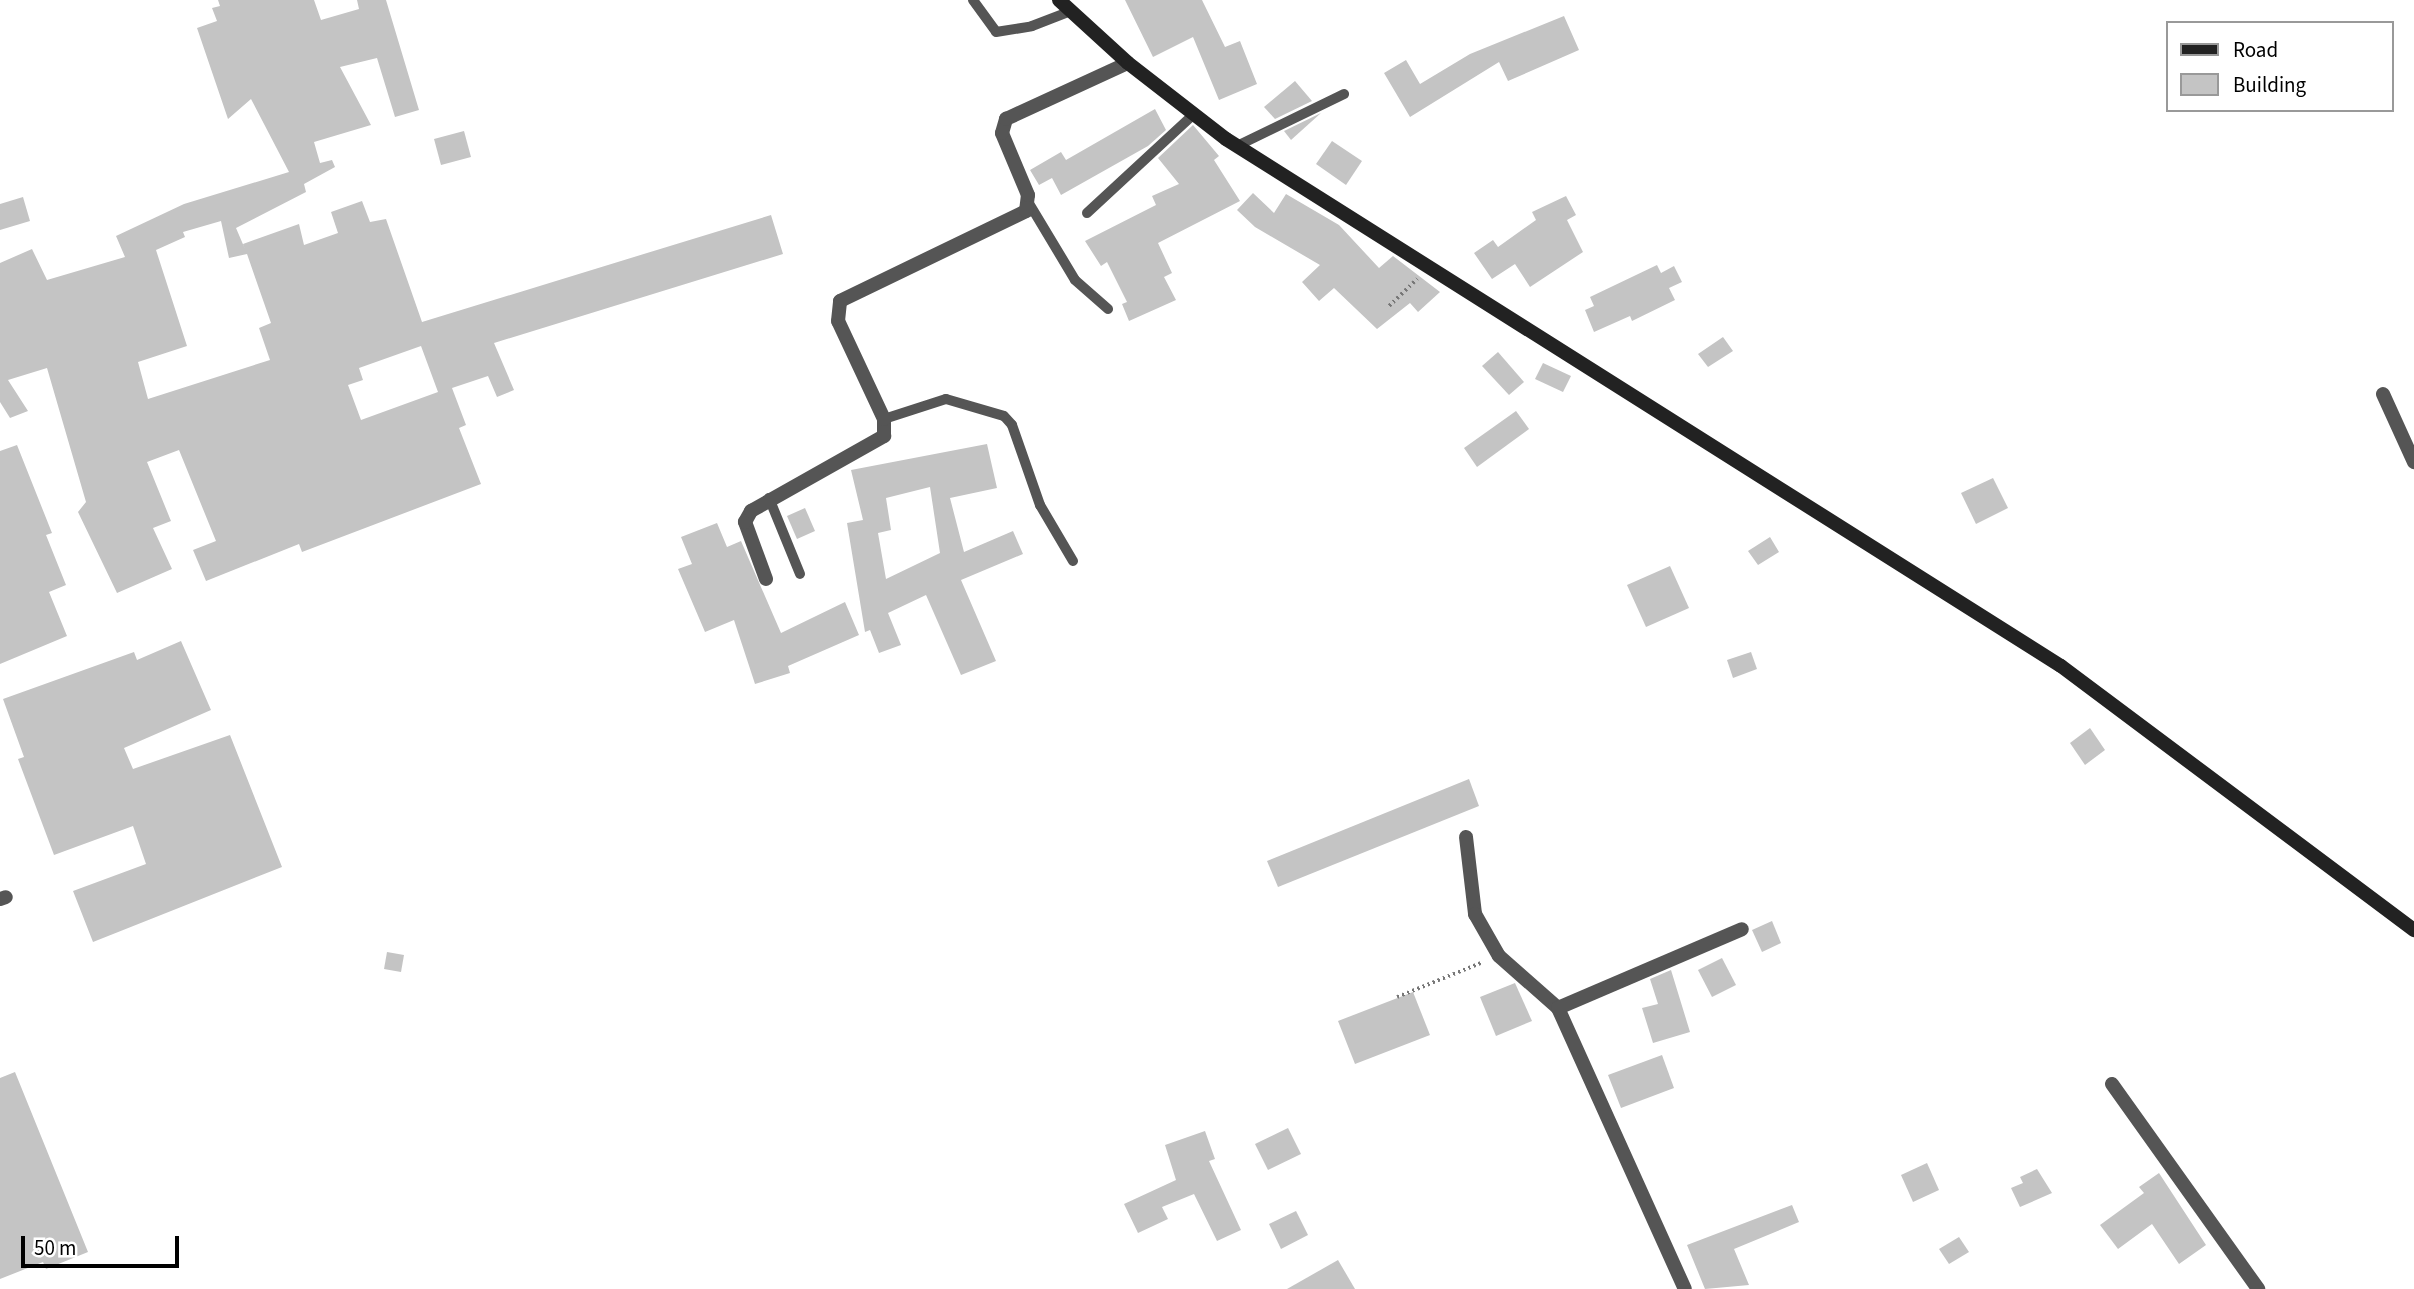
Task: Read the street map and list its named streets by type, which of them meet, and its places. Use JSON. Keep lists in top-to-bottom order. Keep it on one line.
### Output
{"legend":["Road","Building"],"scale_bar":"50 m"}
